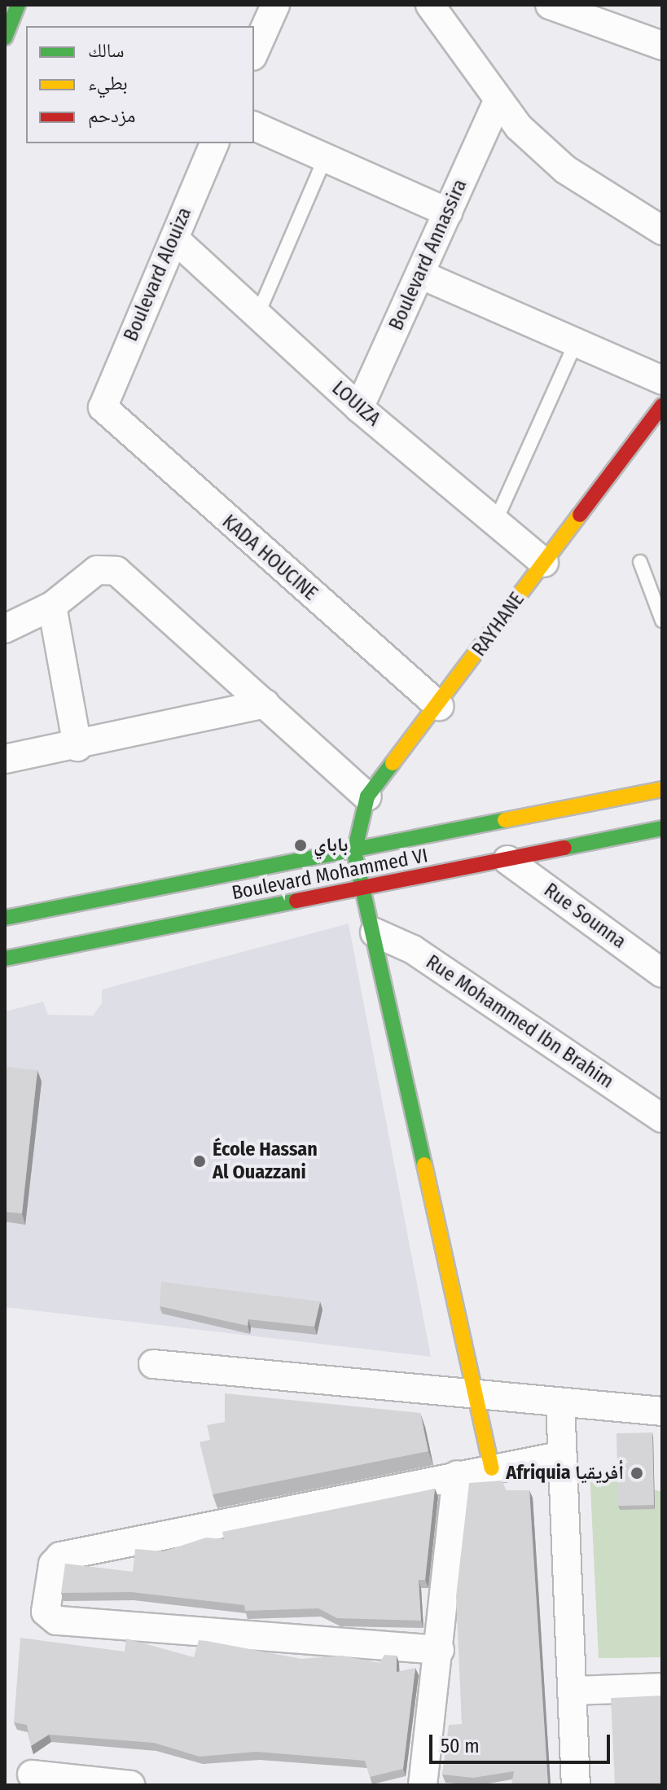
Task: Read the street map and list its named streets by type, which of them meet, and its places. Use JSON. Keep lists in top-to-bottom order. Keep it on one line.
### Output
{"streets":{"main road":["RAYHANE","Boulevard Mohammed VI"],"street":["Boulevard Annassira","Boulevard Alouiza","LOUIZA","KADA HOUCINE","Rue Sounna","Rue Mohammed Ibn Brahim"]},"crossings":[["Boulevard Annassira","LOUIZA"],["Boulevard Alouiza","LOUIZA"],["Boulevard Alouiza","KADA HOUCINE"],["LOUIZA","RAYHANE"],["KADA HOUCINE","RAYHANE"],["RAYHANE","Boulevard Mohammed VI"],["Boulevard Mohammed VI","Rue Sounna"]],"places":["باباي","École Hassan Al Ouazzani","Afriquia أفريقيا"],"legend":["سالك","بطيء","مزدحم"],"scale_bar":"50 m"}
